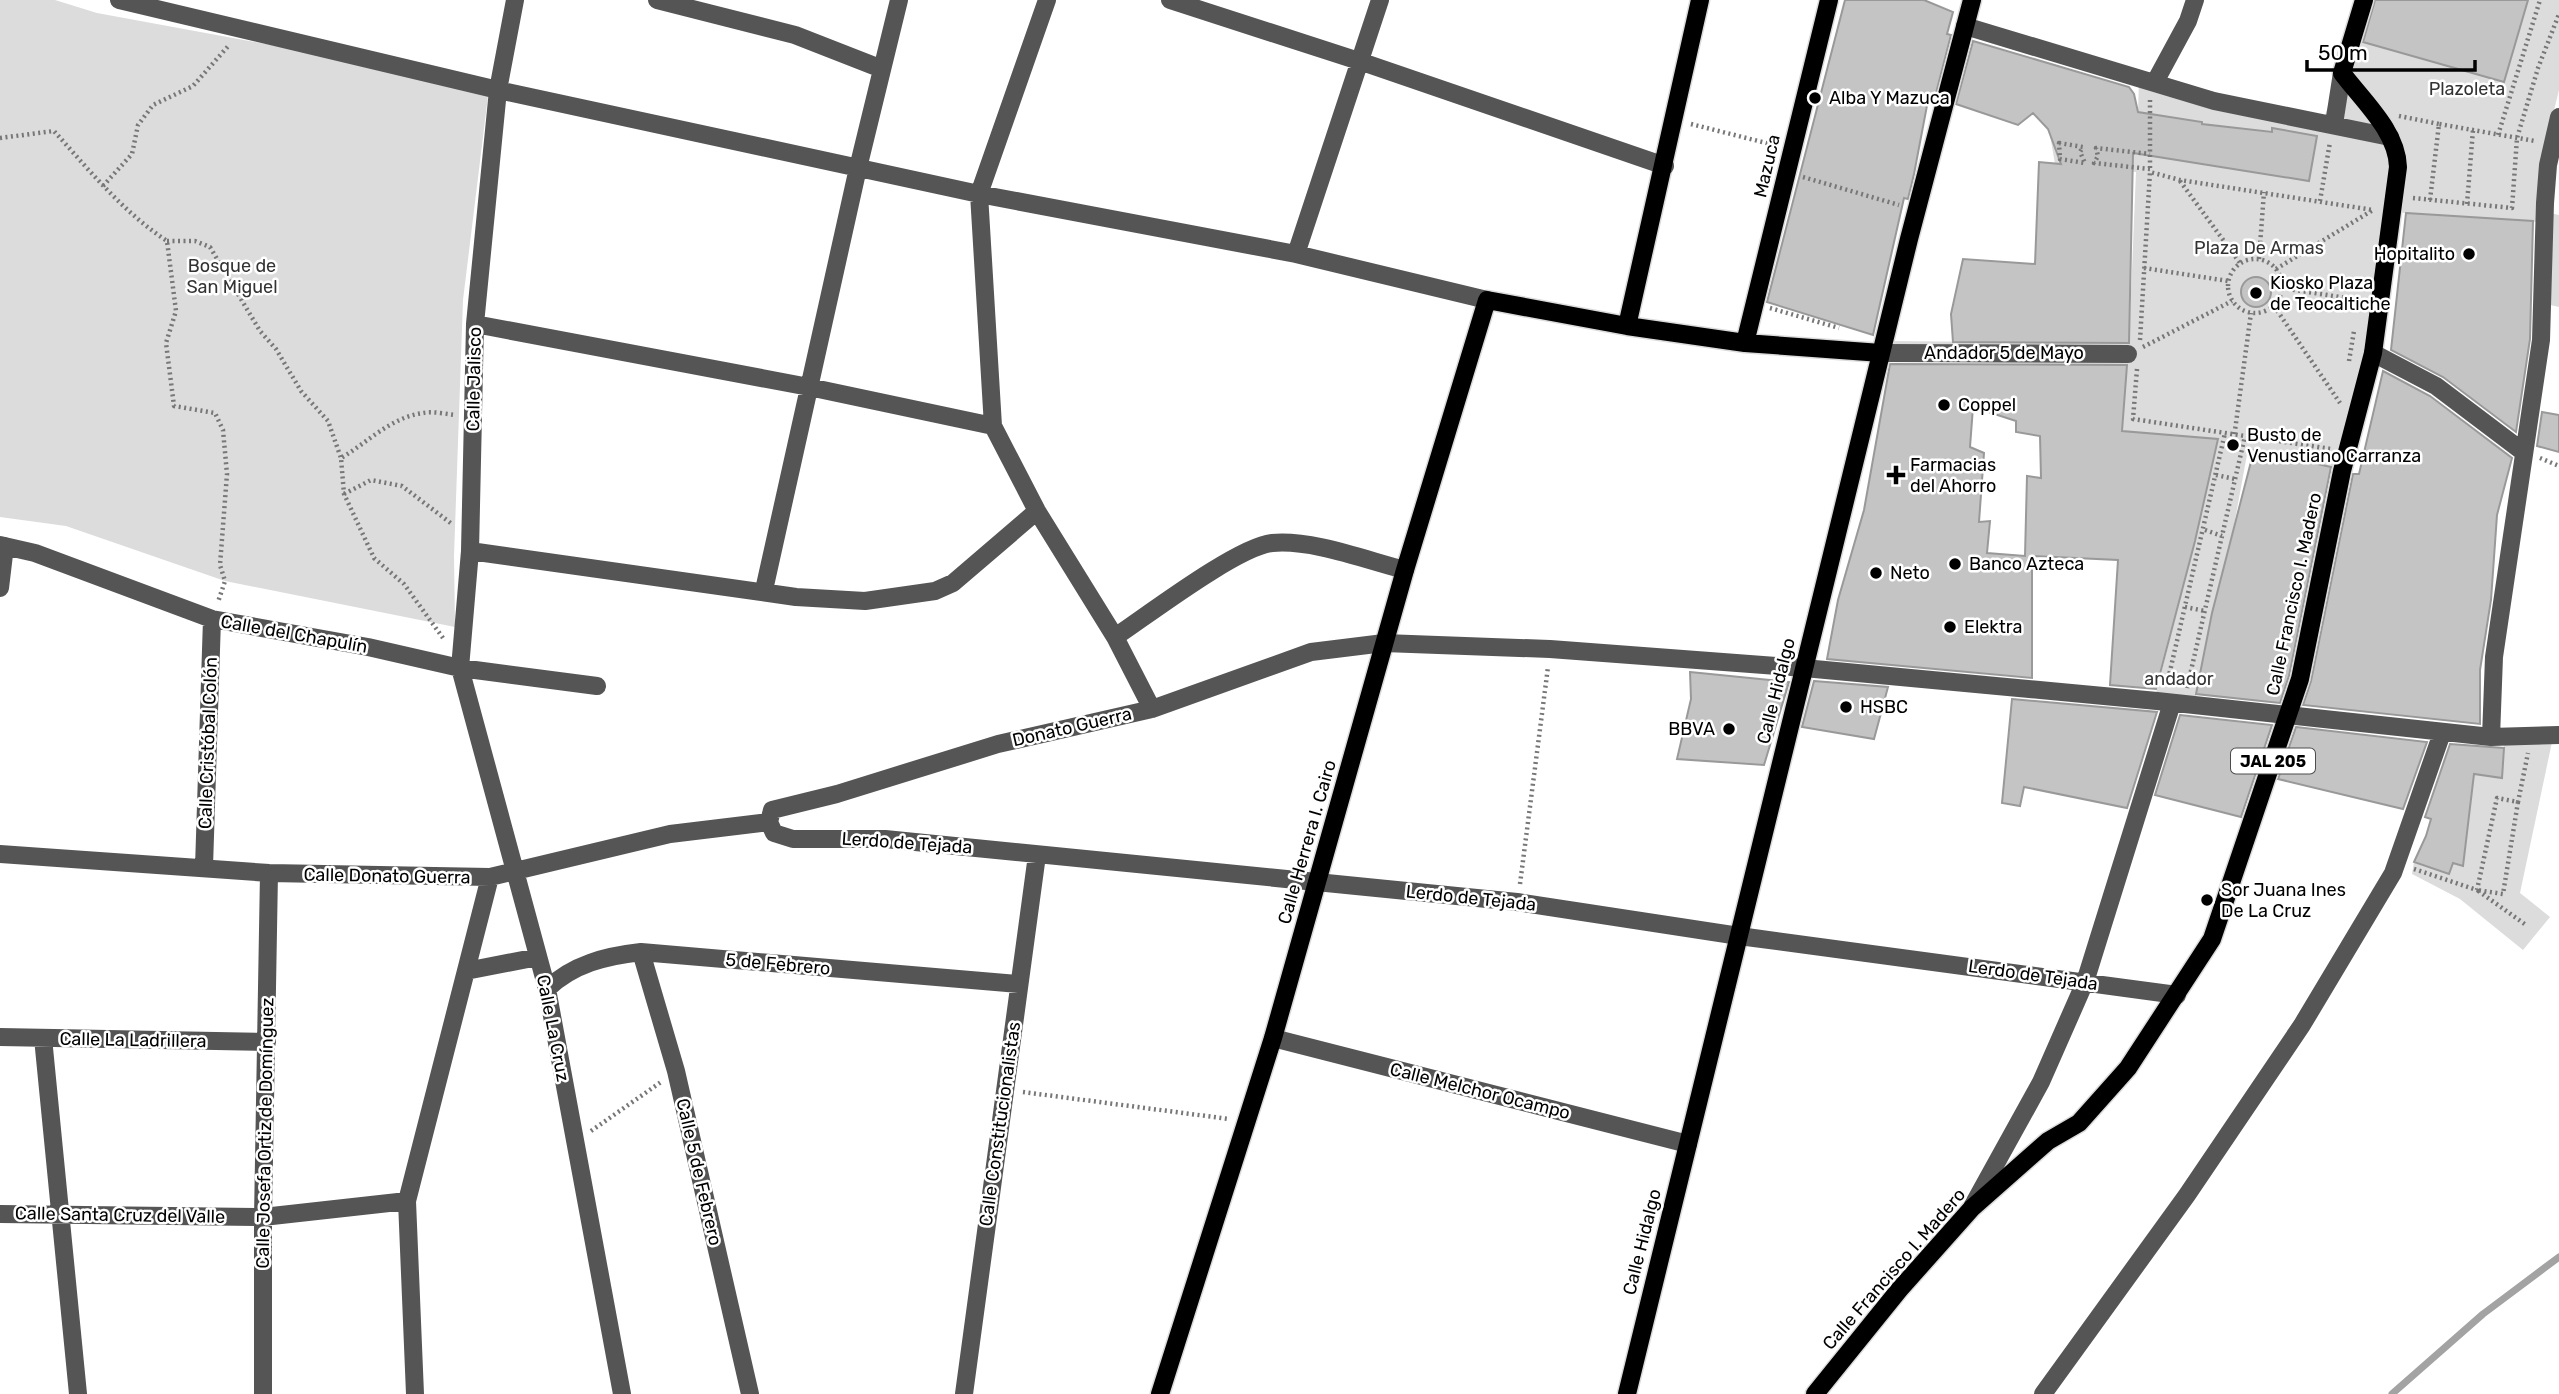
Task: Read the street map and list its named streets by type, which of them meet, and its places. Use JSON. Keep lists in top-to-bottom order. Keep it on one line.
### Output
{"streets":{"main road":["Mazuca","Calle Francisco I. Madero","Calle Hidalgo","JAL 205","Calle Herrera I. Cairo"],"street":["Andador 5 de Mayo","Calle Jalisco","Calle del Chapulín","Donato Guerra","Calle Cristóbal Colón","Lerdo de Tejada","Calle Donato Guerra","5 de Febrero","Calle La Cruz","Calle La Ladrillera","Calle Melchor Ocampo","Calle Constitucionalistas","Calle Josefa Ortiz de Domínguez","Calle 5 de Febrero","Calle Santa Cruz del Valle"]},"crossings":[["Andador 5 de Mayo","Calle Hidalgo"],["Calle Jalisco","Calle del Chapulín"],["Calle Jalisco","Calle La Cruz"],["Calle Francisco I. Madero","Donato Guerra"],["Calle Francisco I. Madero","Lerdo de Tejada"],["Calle del Chapulín","Calle Cristóbal Colón"],["Calle del Chapulín","Calle La Cruz"],["Calle Hidalgo","Donato Guerra"],["Calle Hidalgo","Lerdo de Tejada"],["Calle Hidalgo","Calle Melchor Ocampo"],["Donato Guerra","Calle Herrera I. Cairo"],["Donato Guerra","Lerdo de Tejada"],["Donato Guerra","Calle Donato Guerra"],["Calle Cristóbal Colón","Calle Donato Guerra"],["Calle Herrera I. Cairo","Lerdo de Tejada"],["Calle Herrera I. Cairo","Calle Melchor Ocampo"],["Lerdo de Tejada","Calle Donato Guerra"],["Lerdo de Tejada","Calle Constitucionalistas"],["Calle Donato Guerra","Calle La Cruz"],["Calle Donato Guerra","Calle Josefa Ortiz de Domínguez"],["5 de Febrero","Calle La Cruz"],["5 de Febrero","Calle Constitucionalistas"],["5 de Febrero","Calle 5 de Febrero"],["Calle La Ladrillera","Calle Josefa Ortiz de Domínguez"],["Calle Josefa Ortiz de Domínguez","Calle Santa Cruz del Valle"]],"parks":["Plazoleta","Plaza De Armas","Bosque de San Miguel","andador"],"places":{"other":["Alba Y Mazuca","Hopitalito","Kiosko Plaza de Teocaltiche","Coppel","Busto de Venustiano Carranza","Banco Azteca","Neto","Elektra","HSBC","BBVA","Sor Juana Ines De La Cruz"],"health":["Farmacias del Ahorro"]},"scale_bar":"50 m"}
